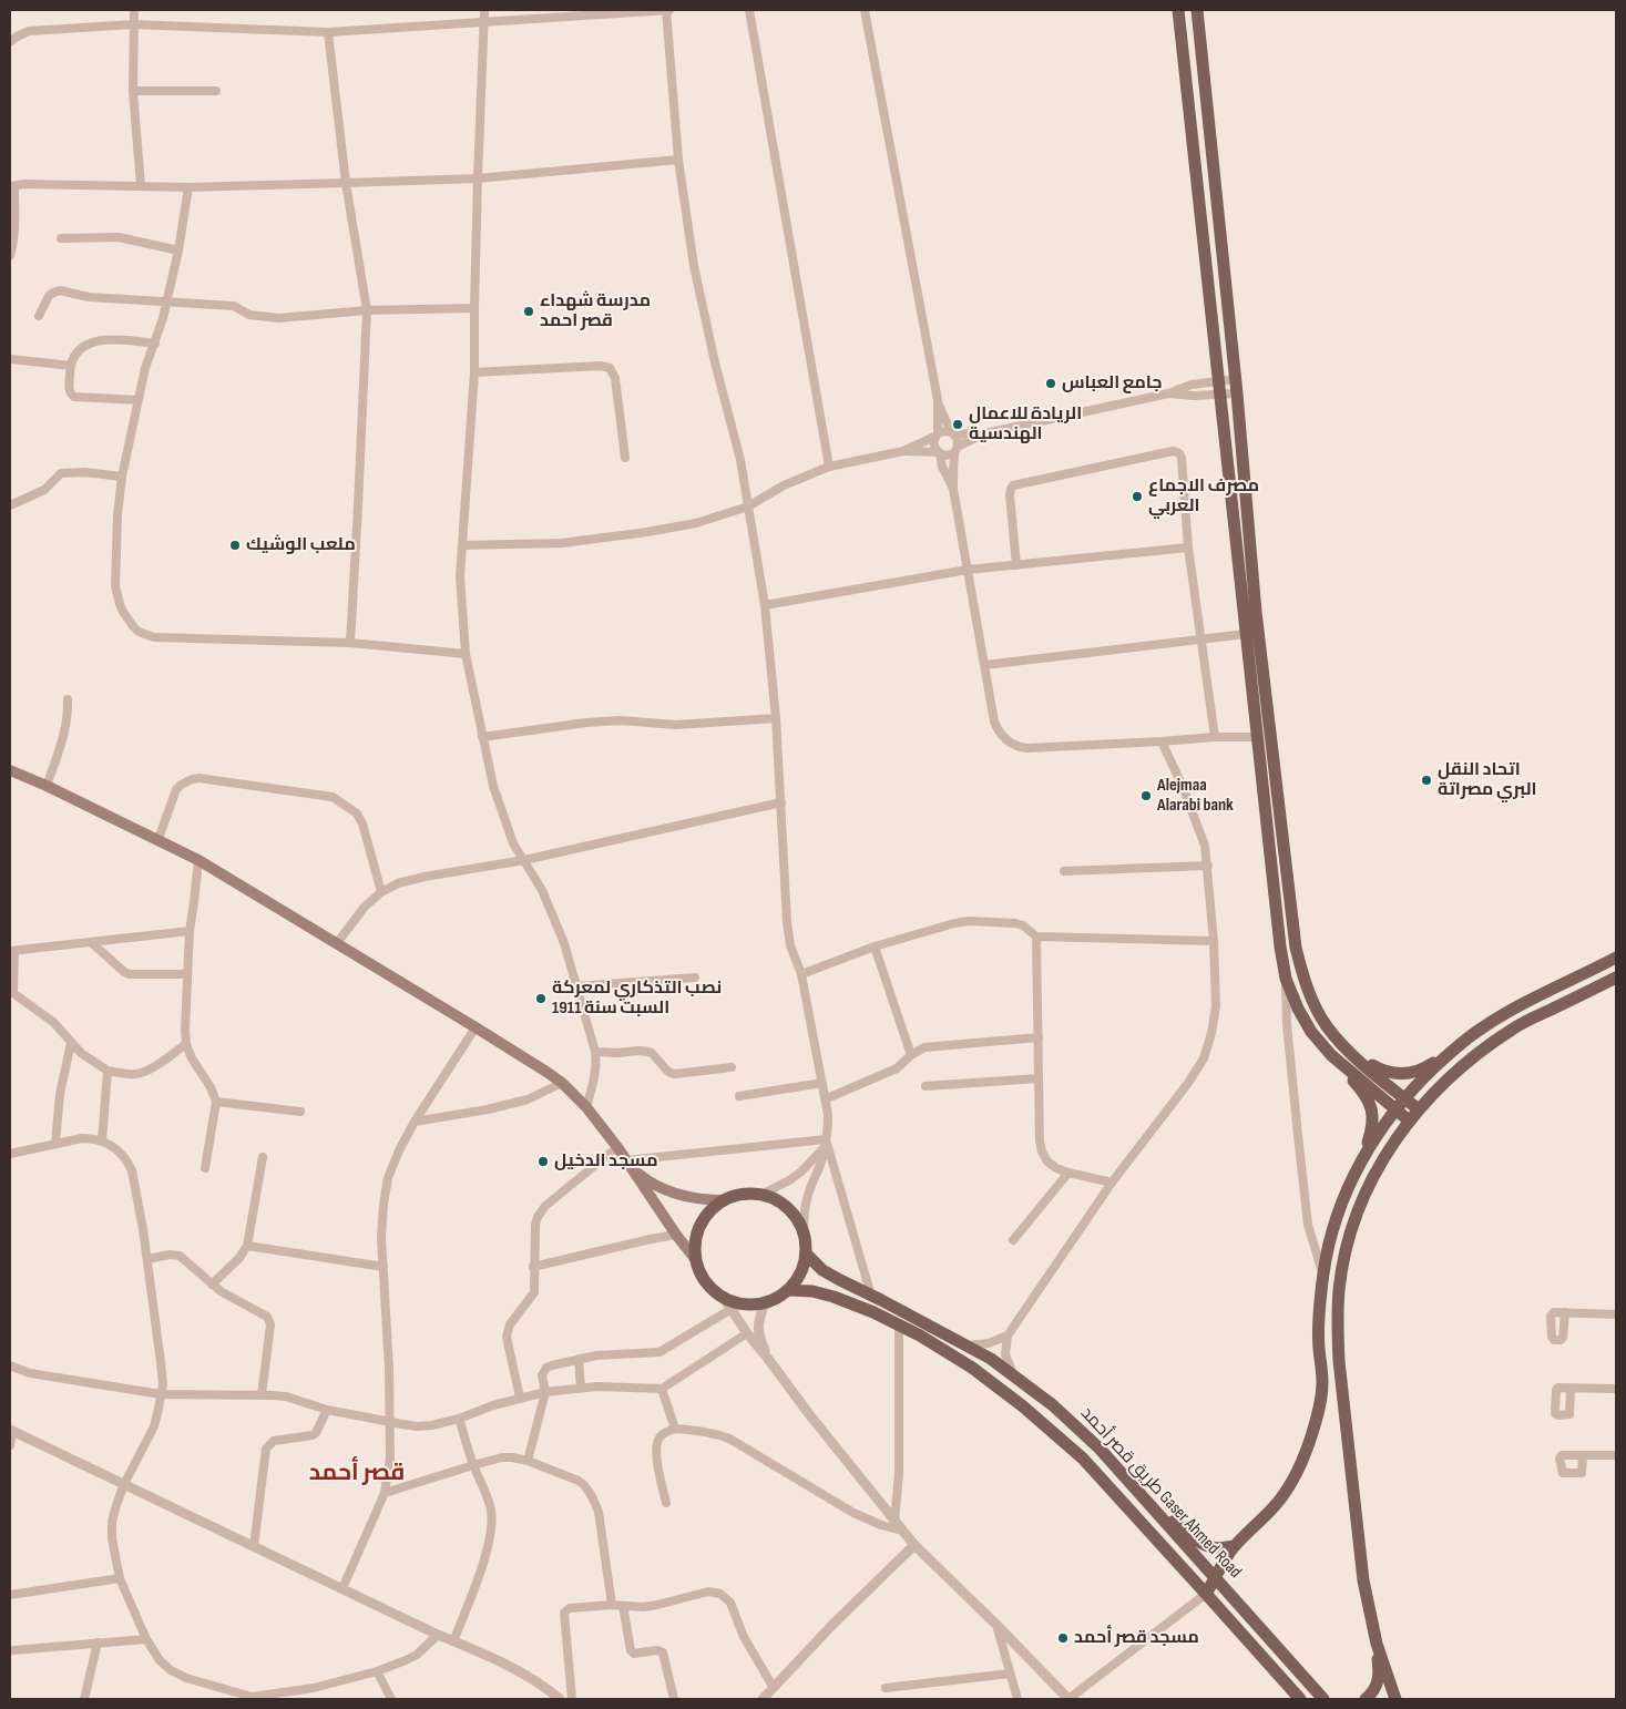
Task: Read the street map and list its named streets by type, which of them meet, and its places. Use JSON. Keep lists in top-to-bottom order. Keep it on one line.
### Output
{"streets":{"main road":["طريق قصر أحمد Gaser Ahmed Road"]},"districts":["قصر أحمد"],"places":["مدرسة شهداء قصر احمد","جامع العباس","الريادة للاعمال الهندسية","مصرف الاجماع العربي","ملعب الوشيك","اتحاد النقل البري مصراتة","Alejmaa Alarabi bank","نصب التذكاري لمعركة السبت سنة 1911","مسجد الدخيل","مسجد قصر أحمد"]}
